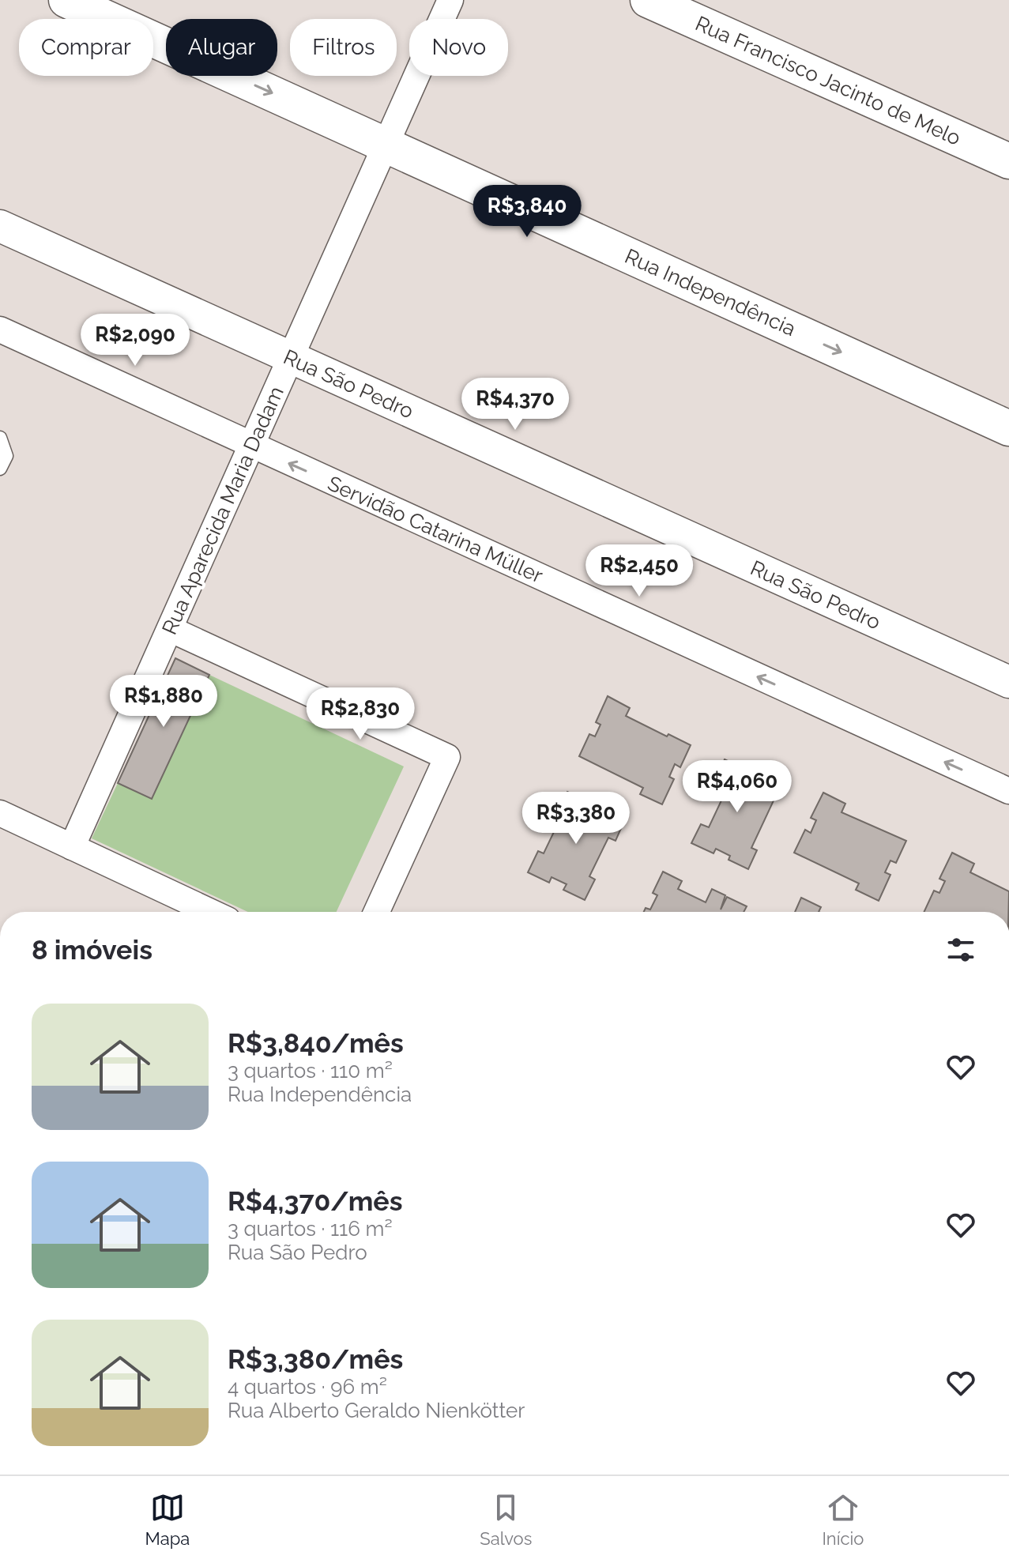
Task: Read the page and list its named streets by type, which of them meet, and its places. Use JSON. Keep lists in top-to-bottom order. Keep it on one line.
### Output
{"streets":{"main road":["Rua Francisco Jacinto de Melo","Rua Independência"],"street":["Rua São Pedro","Rua Aparecida Maria Dadam","Servidão Catarina Müller"]},"crossings":[["Rua Independência","Rua Aparecida Maria Dadam"],["Rua São Pedro","Rua Aparecida Maria Dadam"],["Rua Aparecida Maria Dadam","Servidão Catarina Müller"]],"one_way":["Rua Independência","Servidão Catarina Müller"],"page":{"chip":["Comprar","Alugar","Filtros","Novo"],"price":["R$3,840","R$2,090","R$4,370","R$2,450","R$1,880","R$2,830","R$4,060","R$3,380"],"heading":"8 imóveis","list":[{"name":"R$3,840/mês","note":"3 quartos · 110 m² · Rua Independência"},{"name":"R$4,370/mês","note":"3 quartos · 116 m² · Rua São Pedro"},{"name":"R$3,380/mês","note":"4 quartos · 96 m² · Rua Alberto Geraldo Nienkötter"}],"tabs":["Mapa","Salvos","Início"]}}
